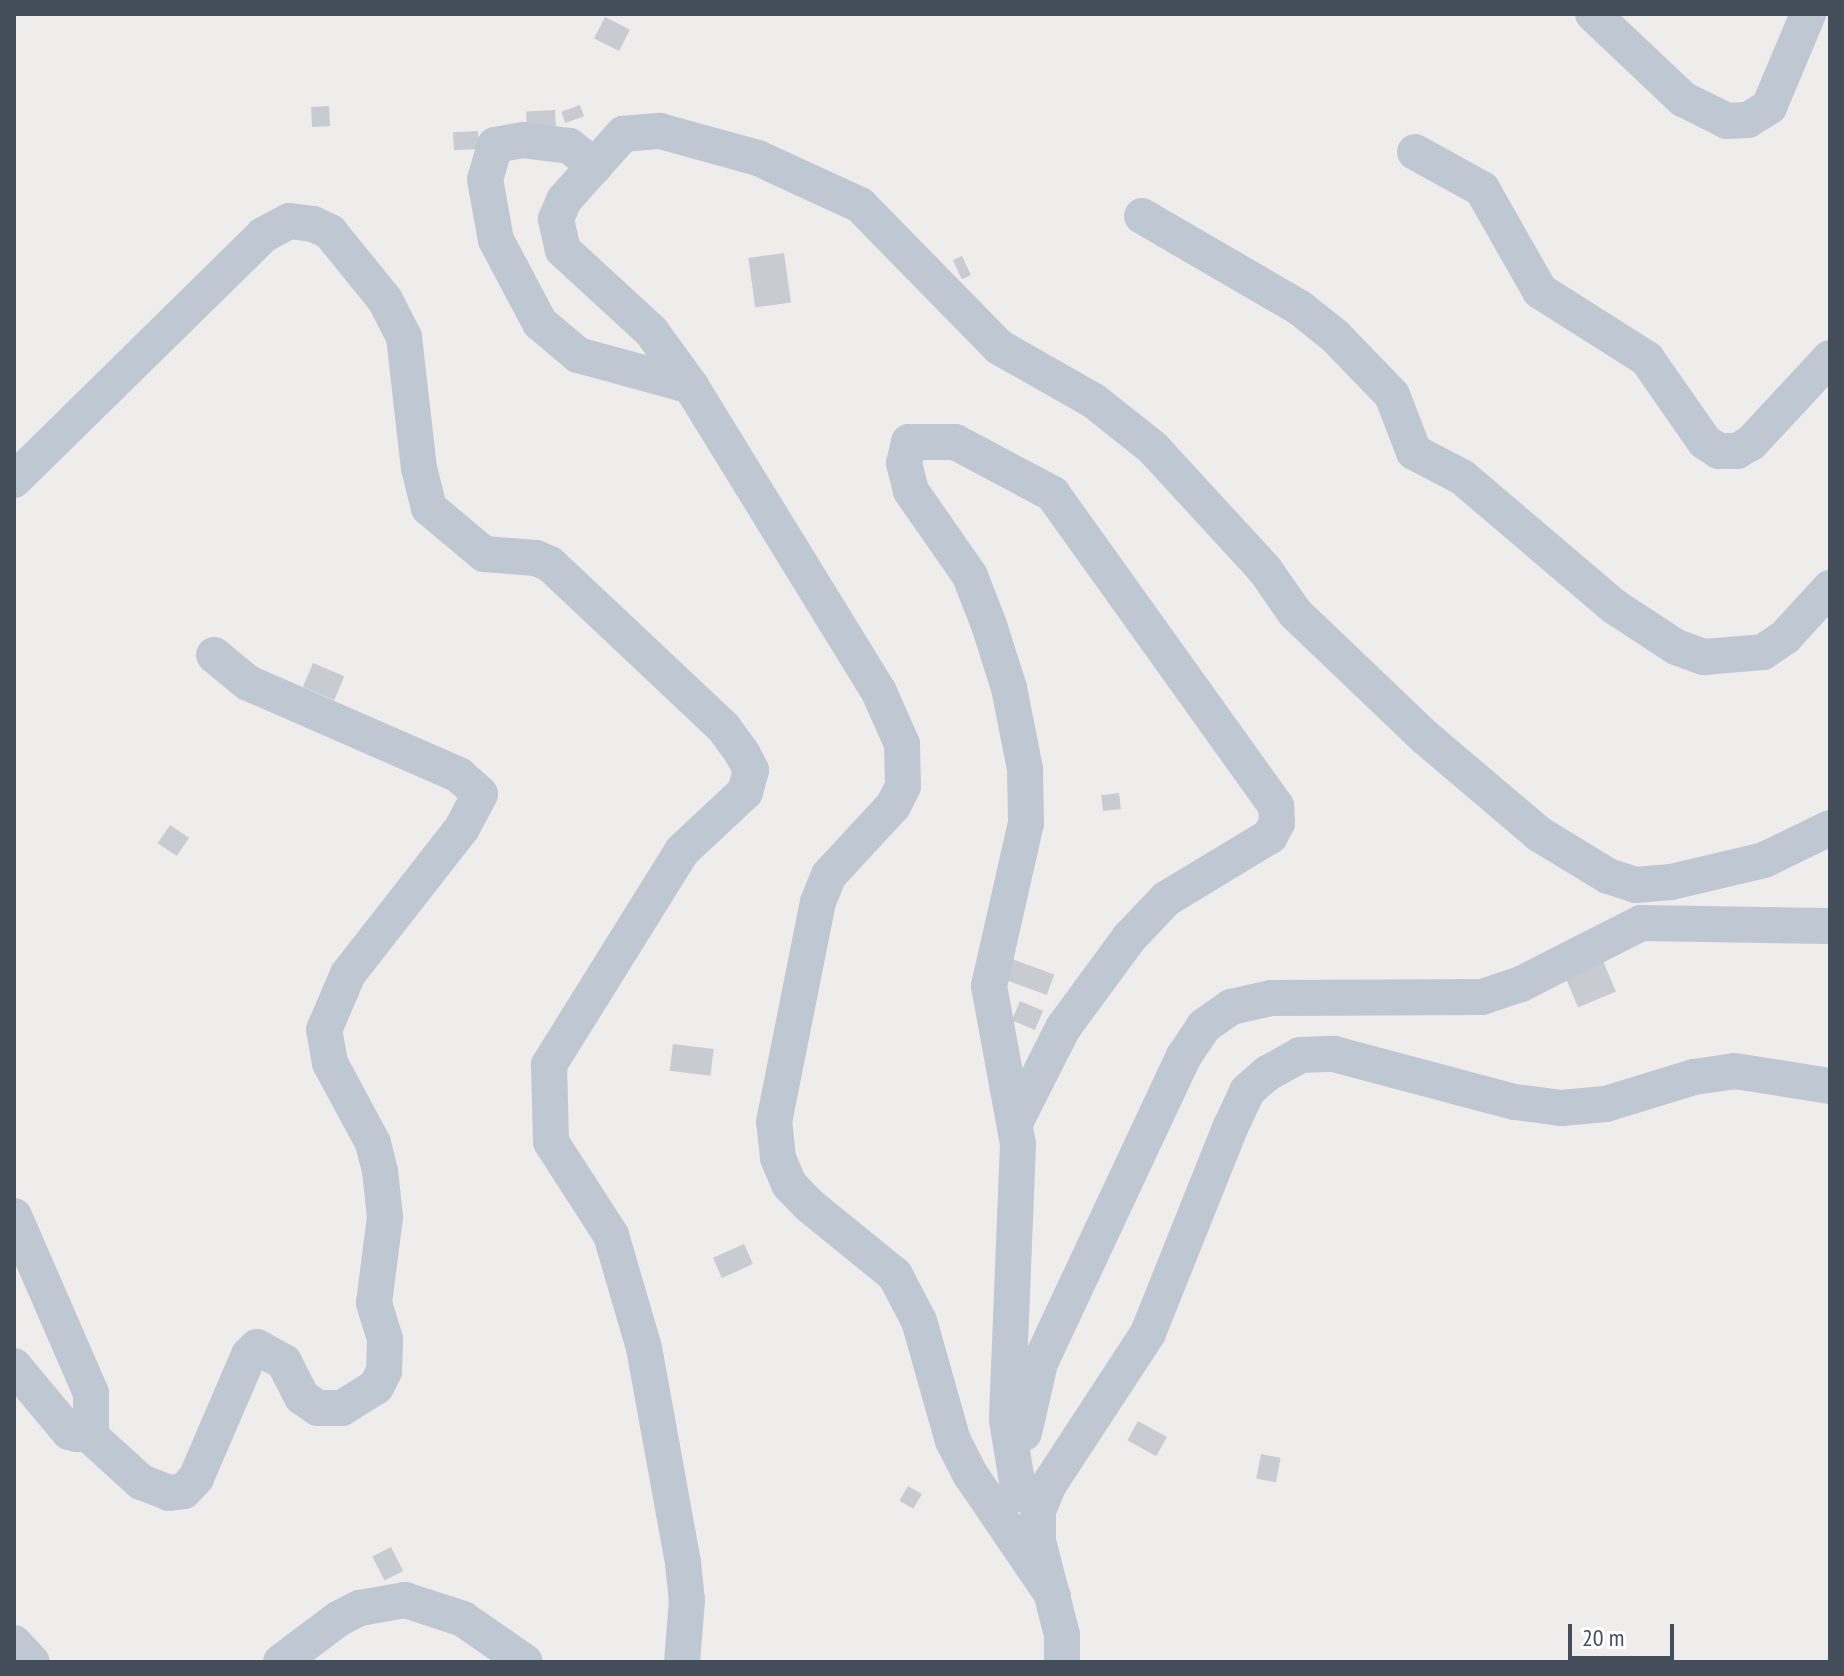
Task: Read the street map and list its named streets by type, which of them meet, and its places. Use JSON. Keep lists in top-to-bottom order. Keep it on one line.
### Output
{"scale_bar":"20 m"}
